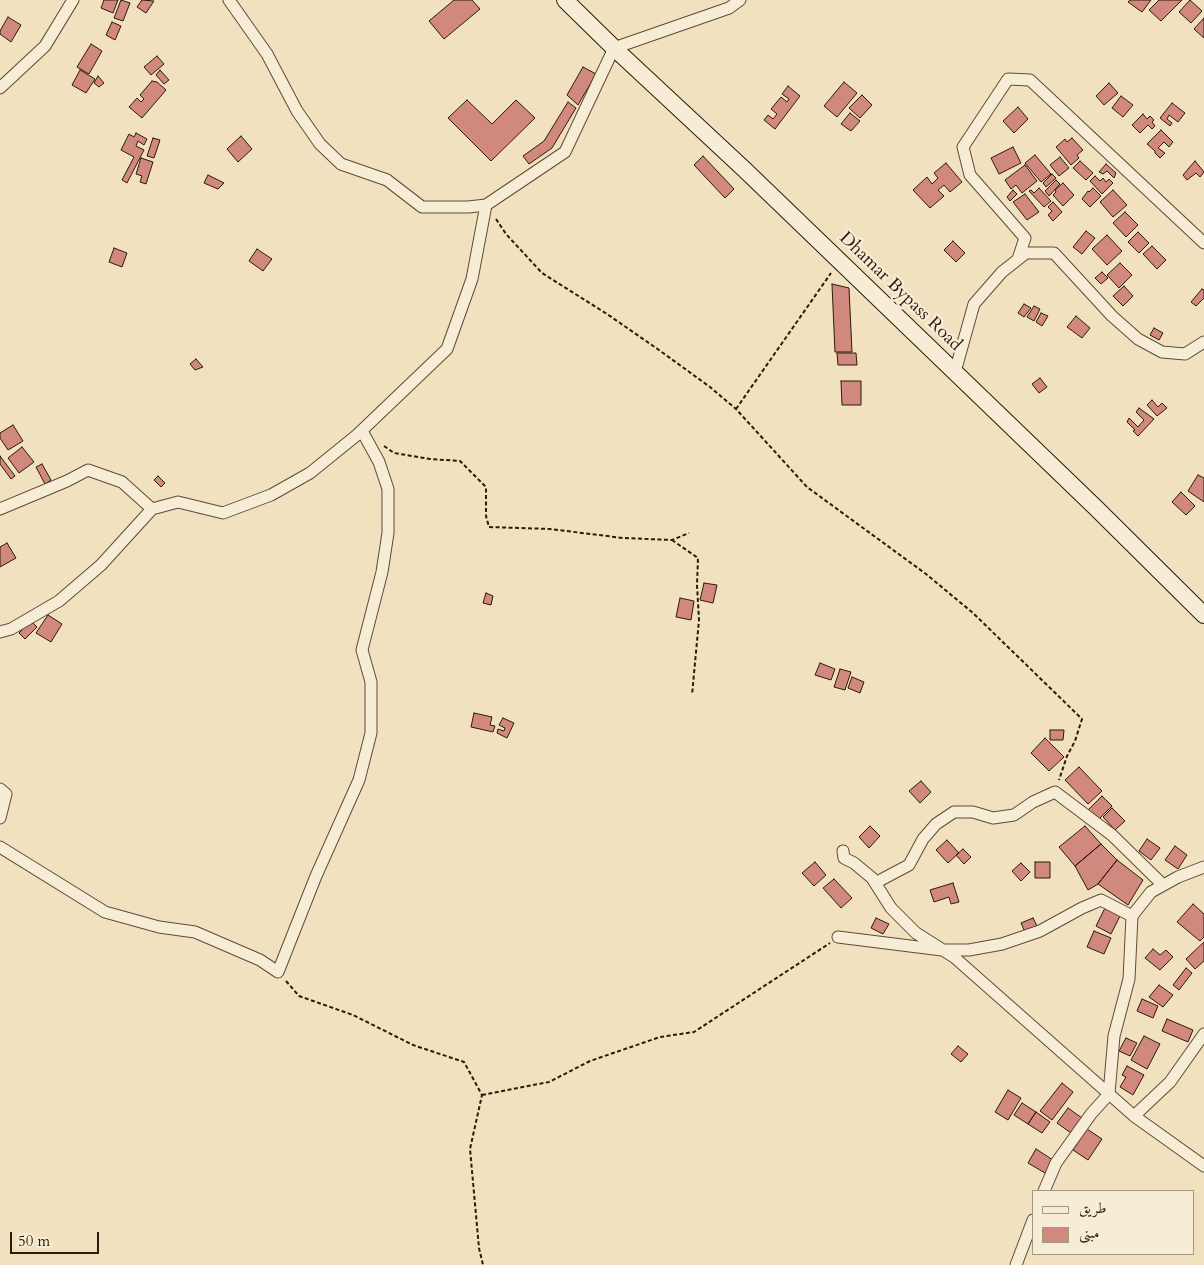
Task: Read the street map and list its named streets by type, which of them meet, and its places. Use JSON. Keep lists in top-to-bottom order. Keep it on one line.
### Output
{"streets":{"main road":["Dhamar Bypass Road"]},"legend":["طريق","مبنى"],"scale_bar":"50 m"}
